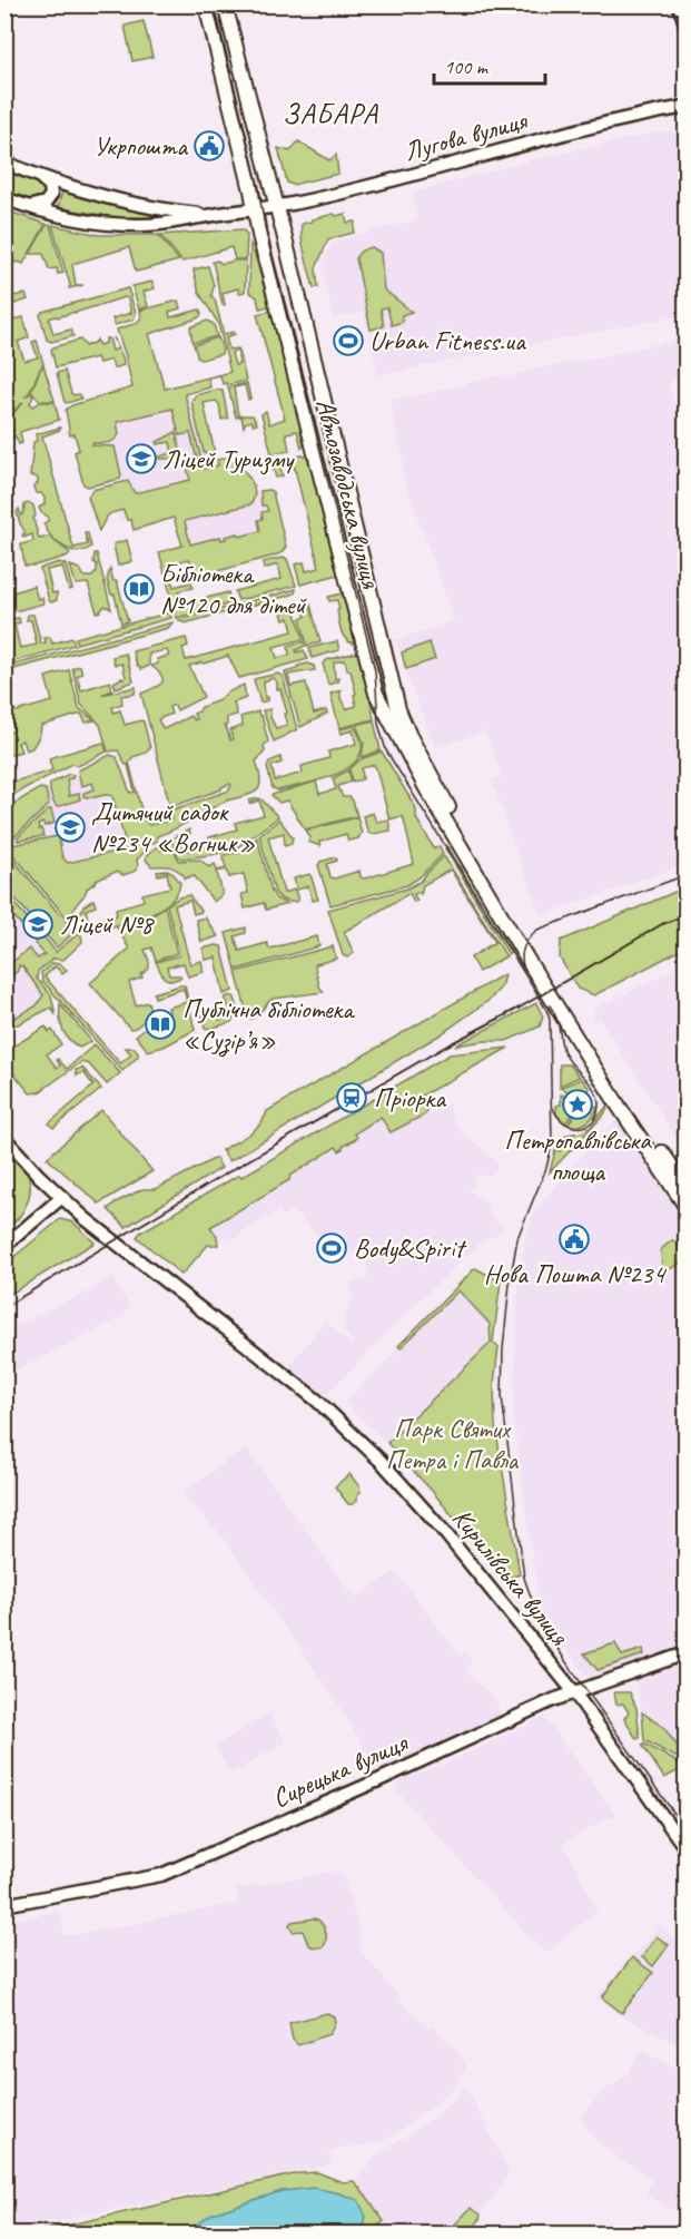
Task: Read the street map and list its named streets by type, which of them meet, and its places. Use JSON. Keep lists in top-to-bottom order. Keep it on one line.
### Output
{"streets":{"main road":["Лугова вулиця","Автозаводська вулиця","Кирилівська вулиця","Сирецька вулиця"]},"crossings":[["Лугова вулиця","Автозаводська вулиця"],["Кирилівська вулиця","Сирецька вулиця"]],"districts":["ЗАБАРА"],"parks":["Парк Святих Петра і Павла"],"places":{"public building":["Укрпошта","Нова Пошта №234"],"sports":["Urban Fitness.ua","Body&Spirit"],"school or university":["Ліцей Туризму","Дитячий садок №234 «Вогник»","Ліцей №8"],"library":["Бібліотека №120 для дітей","Публічна бібліотека «Сузір’я»"],"station":["Пріорка"],"place":["Петропавлівська площа"]},"scale_bar":"100 m"}
